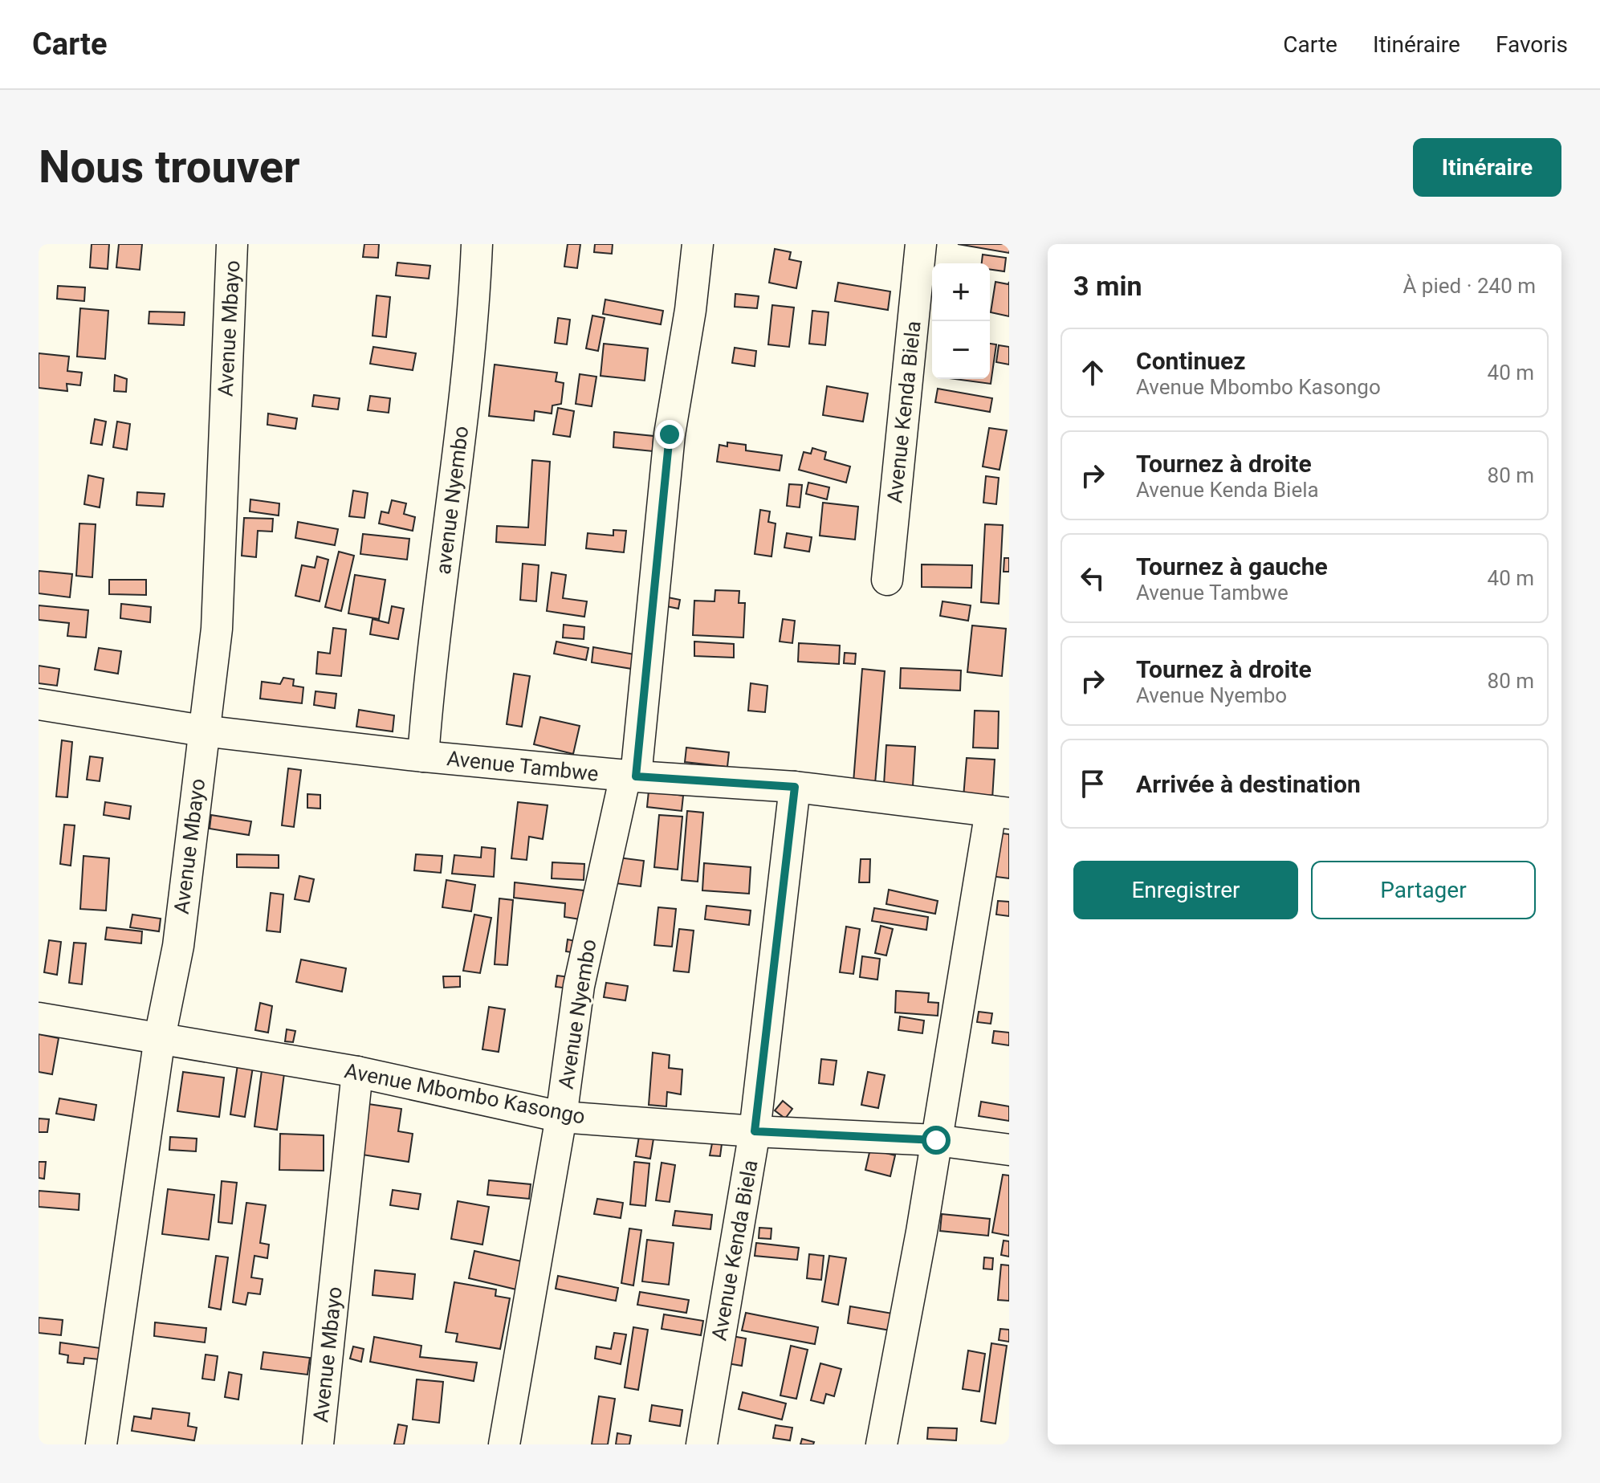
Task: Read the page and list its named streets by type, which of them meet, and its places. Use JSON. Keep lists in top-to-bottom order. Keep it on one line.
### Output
{"streets":{"street":["Avenue Mbayo","Avenue Kenda Biela","avenue Nyembo","Avenue Tambwe","Avenue Nyembo","Avenue Mbombo Kasongo"]},"crossings":[["Avenue Mbayo","Avenue Tambwe"],["Avenue Mbayo","Avenue Mbombo Kasongo"],["Avenue Kenda Biela","Avenue Tambwe"],["Avenue Kenda Biela","Avenue Mbombo Kasongo"],["avenue Nyembo","Avenue Tambwe"],["Avenue Tambwe","Avenue Nyembo"],["Avenue Nyembo","Avenue Mbombo Kasongo"]],"page":{"header":"Carte","nav":["Carte","Itinéraire","Favoris"],"buttons":["Itinéraire",["Enregistrer","Partager"]],"title":"Nous trouver","heading":["3 min","À pied · 240 m"],"map_buttons":["+","−"],"list":[["Continuez","Avenue Mbombo Kasongo","40 m"],["Tournez à droite","Avenue Kenda Biela","80 m"],["Tournez à gauche","Avenue Tambwe","40 m"],["Tournez à droite","Avenue Nyembo","80 m"],"Arrivée à destination"]}}
